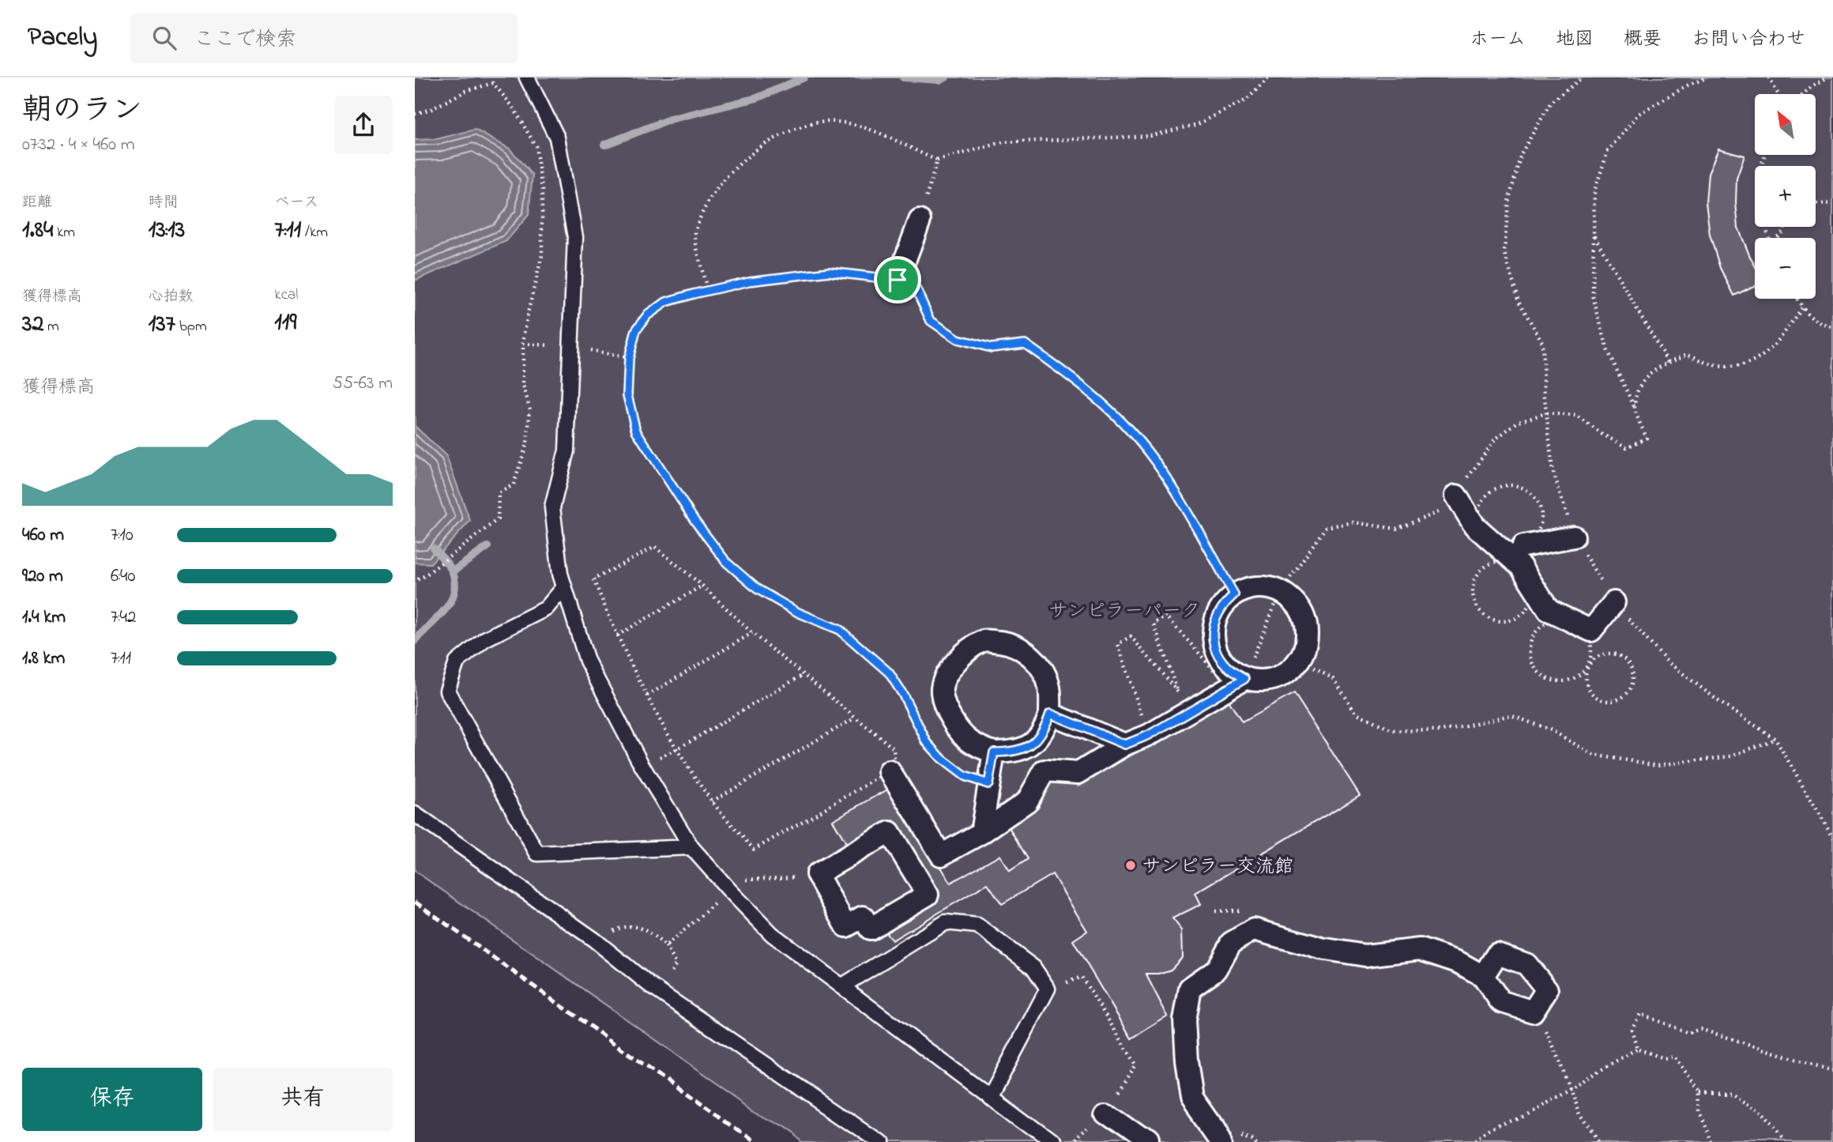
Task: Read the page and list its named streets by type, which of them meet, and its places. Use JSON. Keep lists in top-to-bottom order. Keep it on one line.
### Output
{"parks":["サンピラーパーク"],"places":["サンピラー交流館"],"north":"top left","page":{"header":"Pacely","search":"ここで検索","nav":["ホーム","地図","概要","お問い合わせ"],"heading":["朝のラン","07:32 · 4 × 460 m"],"map_buttons":["+","−"],"stats":[["距離","1.84 km"],["時間","13:13"],["ペース","7:11 /km"],["獲得標高","32 m"],["心拍数","137 bpm"],["kcal","119"]],"chart":["獲得標高","55–63 m"],"list":[{"name":"460 m","note":"7:10"},{"name":"920 m","note":"6:40"},{"name":"1.4 km","note":"7:42"},{"name":"1.8 km","note":"7:11"}],"buttons":["保存","共有"]}}
